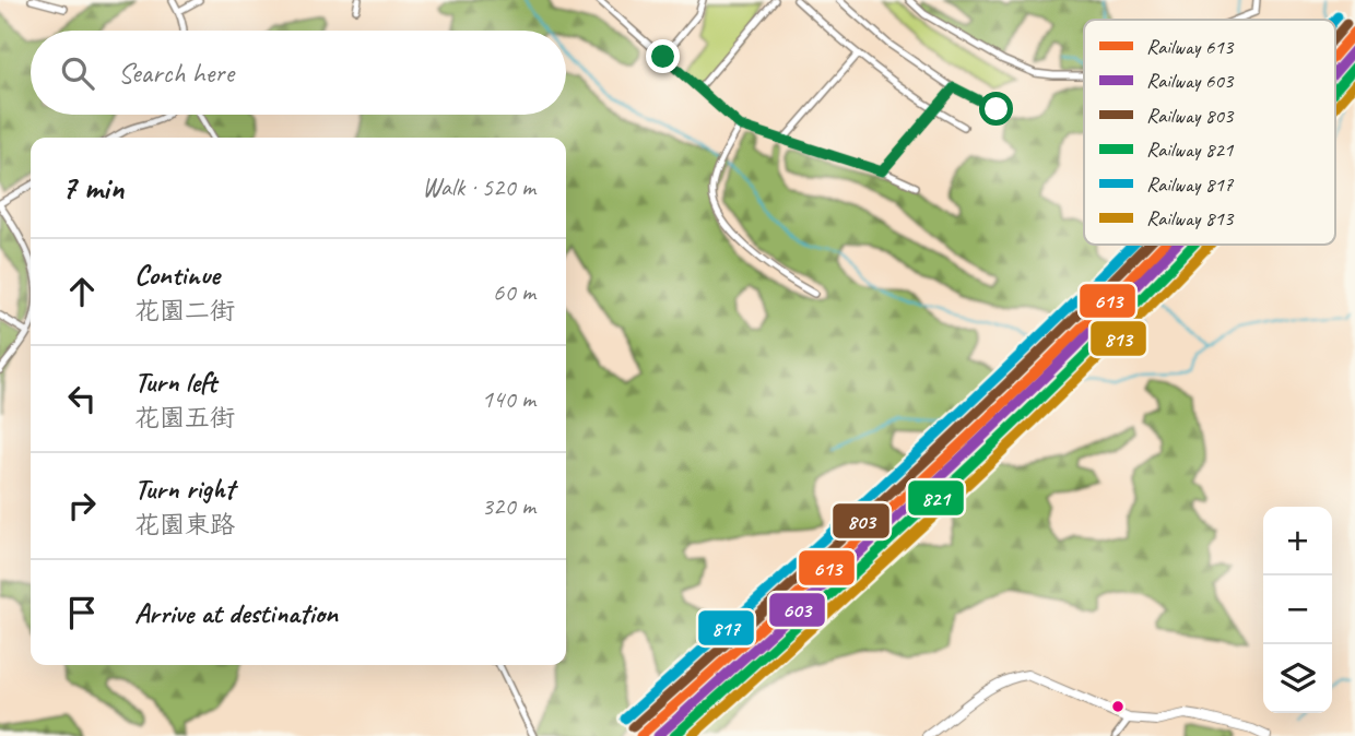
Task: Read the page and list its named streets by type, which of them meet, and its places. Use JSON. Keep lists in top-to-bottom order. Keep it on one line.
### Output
{"lines":["rail line 817","rail line 803","rail line 613","rail line 603","rail line 821","rail line 813"],"legend":["Railway 613","Railway 603","Railway 803","Railway 821","Railway 817","Railway 813"],"page":{"search":"Search here","heading":["7 min","Walk · 520 m"],"list":[["Continue","花園二街","60 m"],["Turn left","花園五街","140 m"],["Turn right","花園東路","320 m"],"Arrive at destination"],"map_buttons":["+","−"]}}
